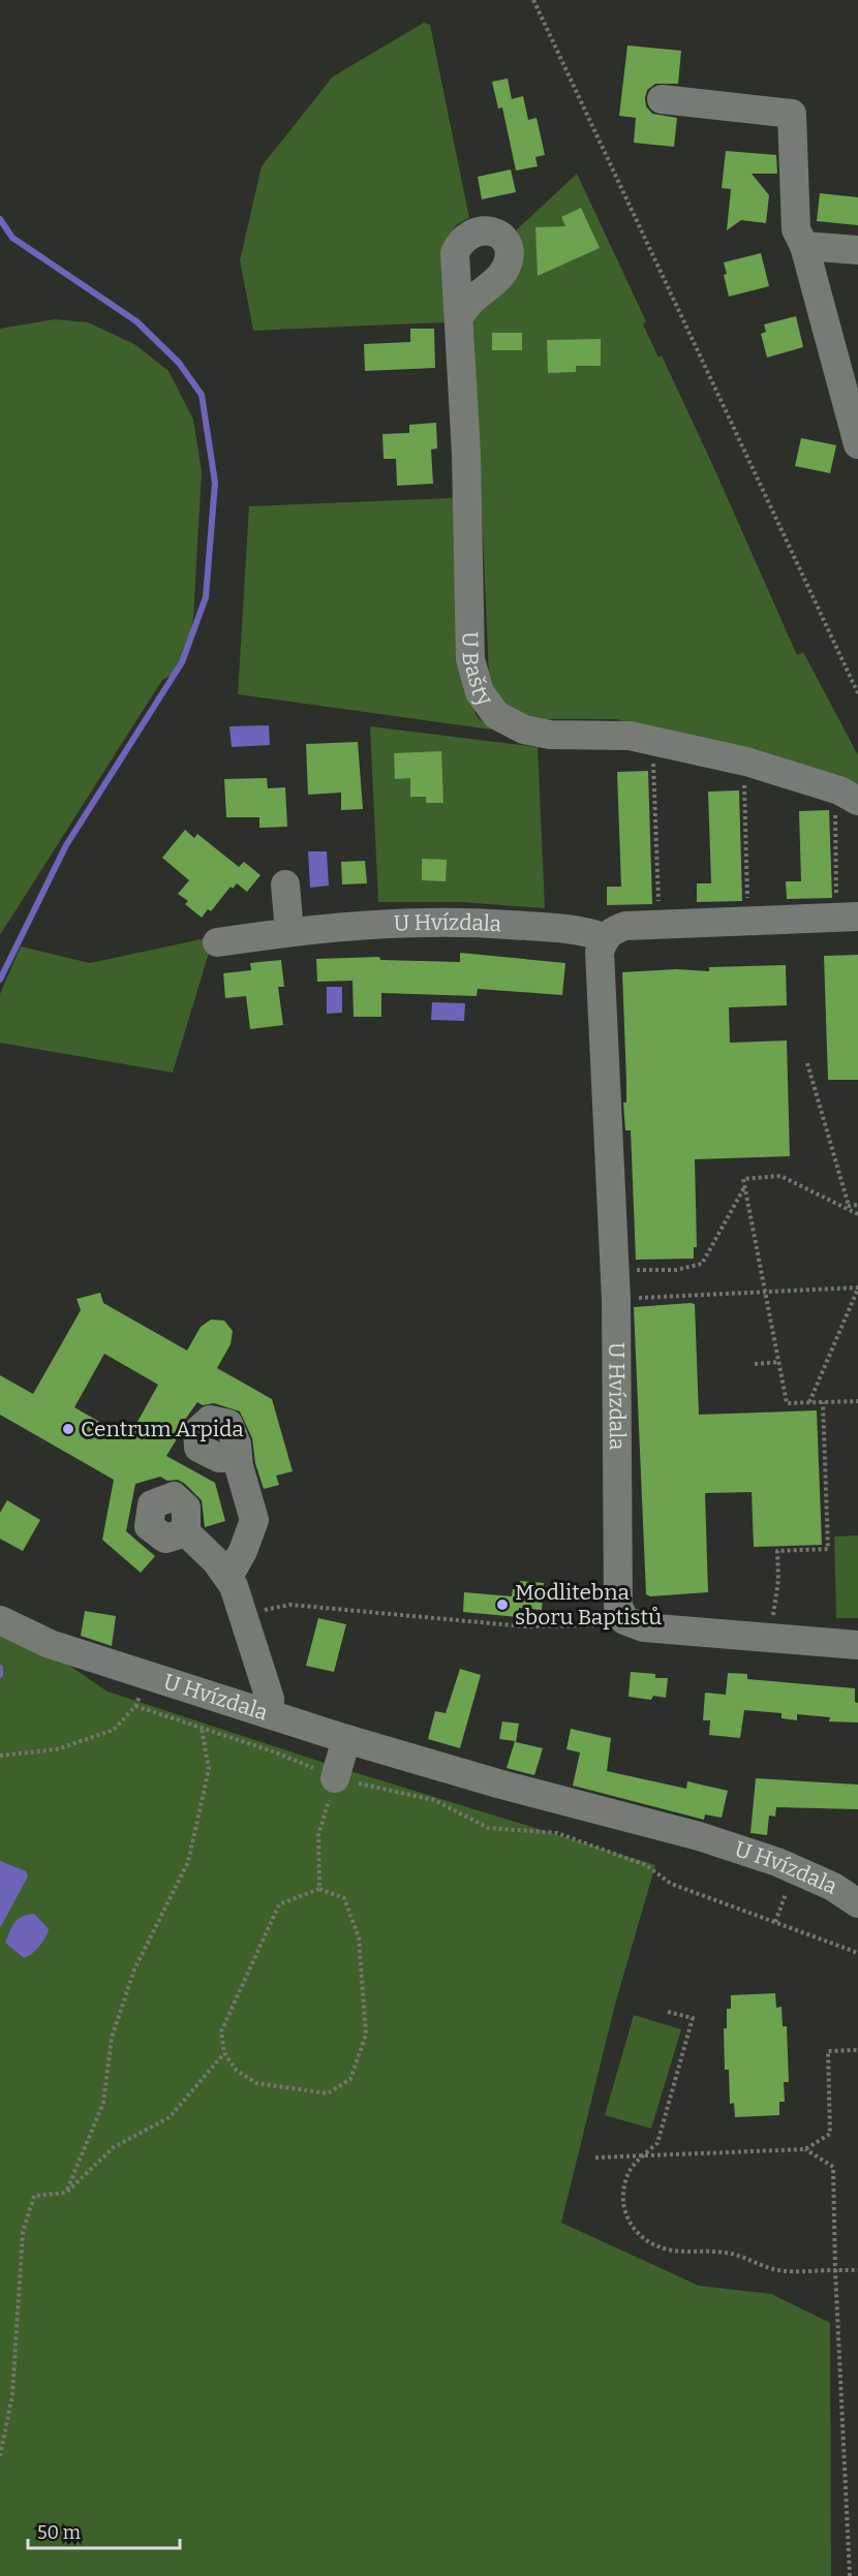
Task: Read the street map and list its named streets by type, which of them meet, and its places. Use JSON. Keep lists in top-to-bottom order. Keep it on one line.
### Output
{"streets":{"street":["U Bašty","U Hvízdala"]},"places":["Centrum Arpida","Modlitebna sboru Baptistů"],"scale_bar":"50 m"}
